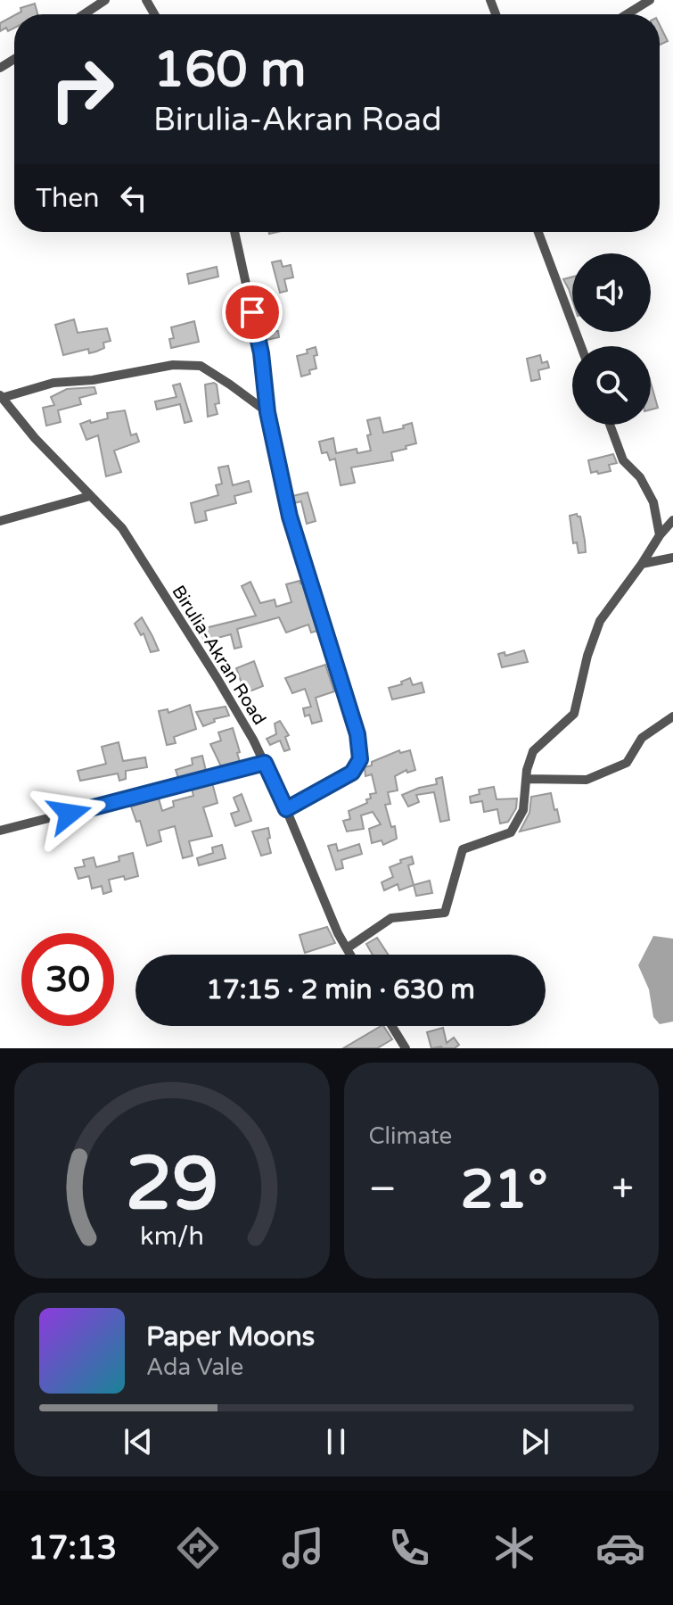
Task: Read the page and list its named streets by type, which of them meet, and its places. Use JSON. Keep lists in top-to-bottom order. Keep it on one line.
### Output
{"streets":{"street":["Birulia-Akran Road"]},"page":{"turn":["160 m","Birulia-Akran Road"],"then":"Then","limit":"30","trip":"17:15 · 2 min · 630 m","tile":"Climate","heat":["−","21°","+"],"song":["Paper Moons","Ada Vale"],"tabs":"17:13","gauge":["29","km/h"]}}
